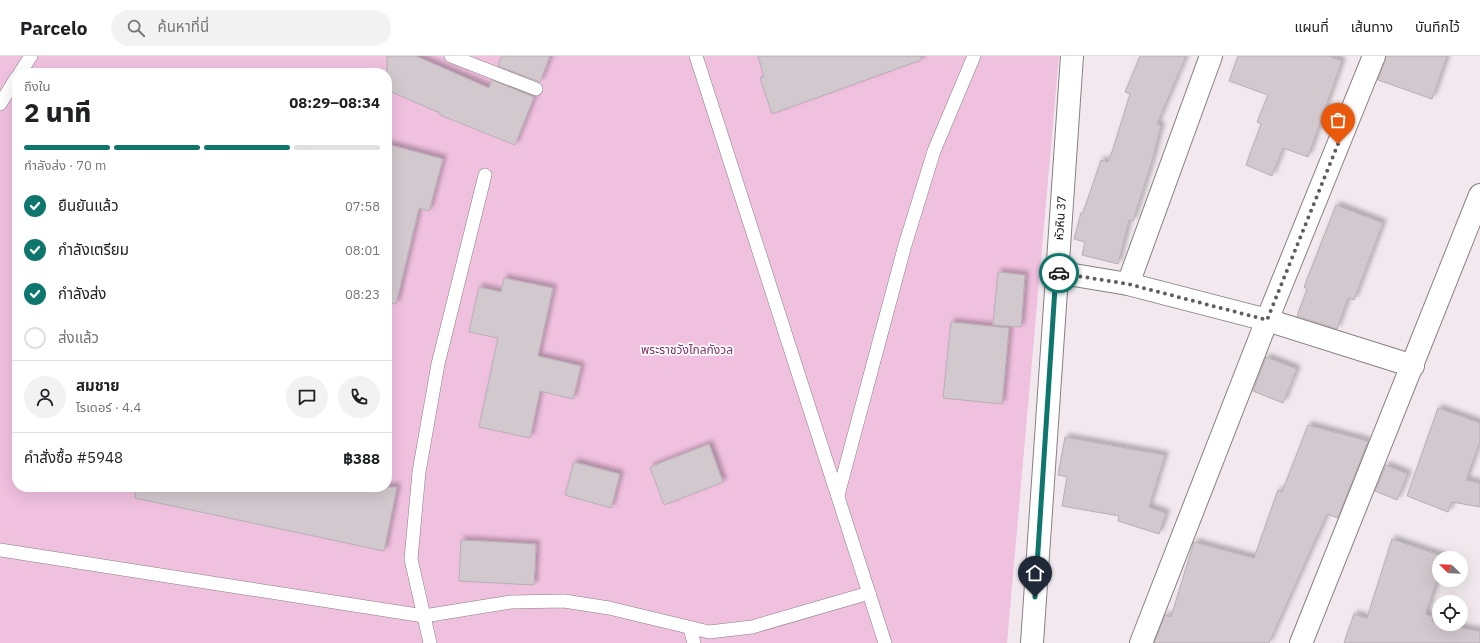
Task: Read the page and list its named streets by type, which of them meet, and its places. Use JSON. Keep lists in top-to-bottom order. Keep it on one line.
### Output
{"streets":{"street":["หัวหิน 37"]},"parks":["พระราชวังไกลกังวล"],"north":"top left","page":{"header":"Parcelo","search":"ค้นหาที่นี่","nav":["แผนที่","เส้นทาง","บันทึกไว้"],"heading":["2 นาที","ถึงใน","08:29–08:34"],"panel":["สมชาย","ไรเดอร์ · 4.4","คำสั่งซื้อ #5948","฿388"],"bar":"กำลังส่ง · 70 m","list":[["ยืนยันแล้ว","07:58"],["กำลังเตรียม","08:01"],["กำลังส่ง","08:23"],"ส่งแล้ว"]}}
